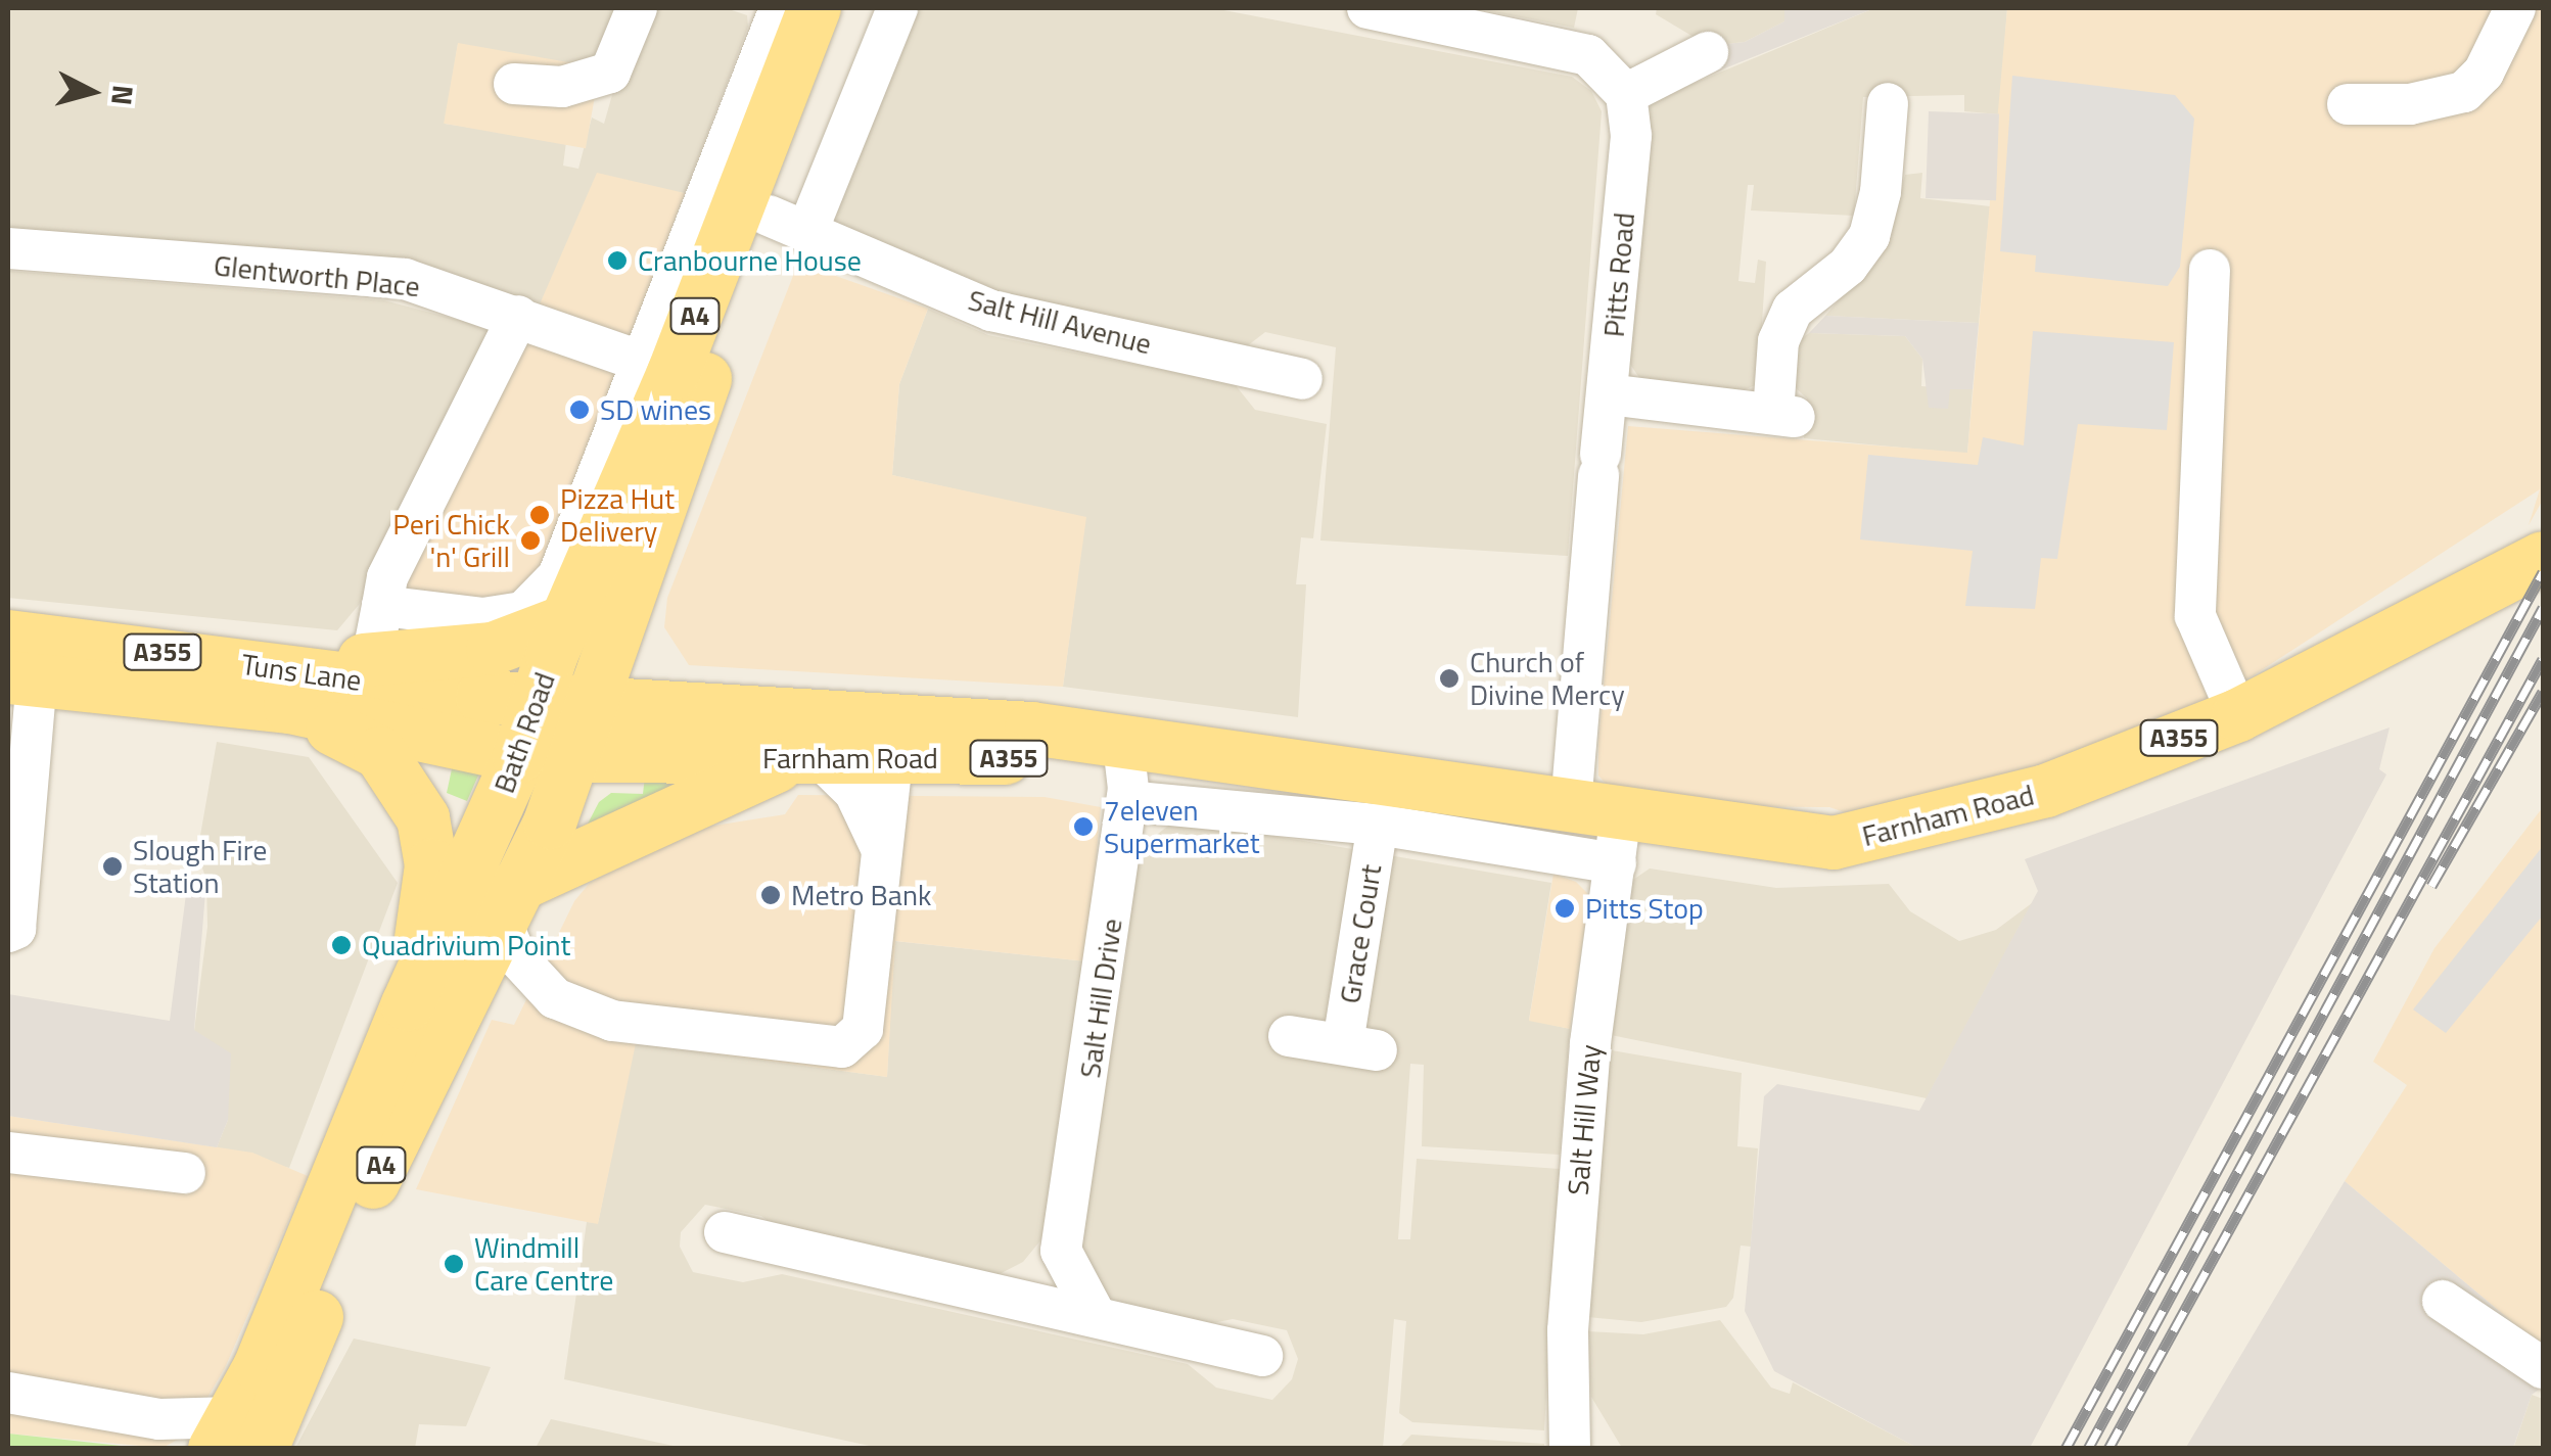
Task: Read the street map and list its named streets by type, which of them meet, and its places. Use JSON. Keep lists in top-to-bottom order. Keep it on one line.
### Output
{"streets":{"main road":["A4","A355","Tuns Lane","Bath Road","Farnham Road"],"street":["Pitts Road","Glentworth Place","Salt Hill Avenue","Grace Court","Salt Hill Drive","Salt Hill Way"]},"crossings":[["Pitts Road","Farnham Road"],["Pitts Road","Salt Hill Way"],["Glentworth Place","Bath Road"],["Salt Hill Avenue","Bath Road"],["Tuns Lane","Bath Road"],["Tuns Lane","Farnham Road"],["Bath Road","Farnham Road"],["Farnham Road","Salt Hill Drive"],["Farnham Road","Salt Hill Way"]],"places":["Cranbourne House","SD wines","Pizza Hut Delivery","Peri Chick 'n' Grill","Church of Divine Mercy","7eleven Supermarket","Slough Fire Station","Metro Bank","Pitts Stop","Quadrivium Point","Windmill Care Centre"],"north":"right"}
